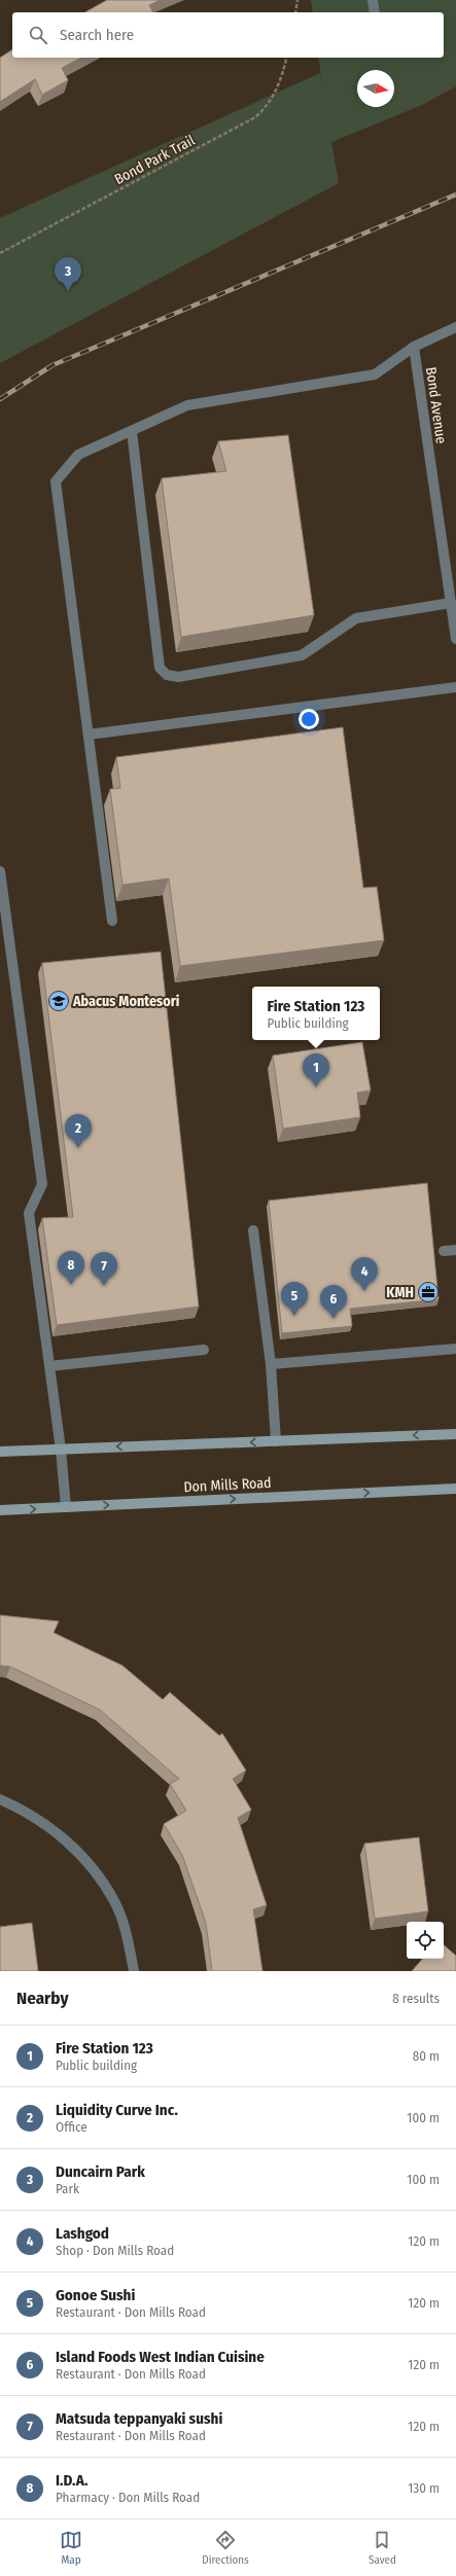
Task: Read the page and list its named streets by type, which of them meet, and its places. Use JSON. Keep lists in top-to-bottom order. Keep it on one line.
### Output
{"streets":{"main road":["Don Mills Road"],"street":["Bond Avenue"],"path":["Bond Park Trail"]},"places":{"school or university":["Abacus Montesori"],"office":["KMH"]},"north":"right","page":{"search":"Search here","pins":["3","1","2","8","7","4","5","6"],"popup":["Fire Station 123","Public building"],"heading":["Nearby","8 results"],"list":[{"mark":"1","name":"Fire Station 123","note":"Public building","value":"80 m"},{"mark":"2","name":"Liquidity Curve Inc.","note":"Office","value":"100 m"},{"mark":"3","name":"Duncairn Park","note":"Park","value":"100 m"},{"mark":"4","name":"Lashgod","note":"Shop · Don Mills Road","value":"120 m"},{"mark":"5","name":"Gonoe Sushi","note":"Restaurant · Don Mills Road","value":"120 m"},{"mark":"6","name":"Island Foods West Indian Cuisine","note":"Restaurant · Don Mills Road","value":"120 m"},{"mark":"7","name":"Matsuda teppanyaki sushi","note":"Restaurant · Don Mills Road","value":"120 m"},{"mark":"8","name":"I.D.A.","note":"Pharmacy · Don Mills Road","value":"130 m"}],"nav":["Map","Directions","Saved"]}}
